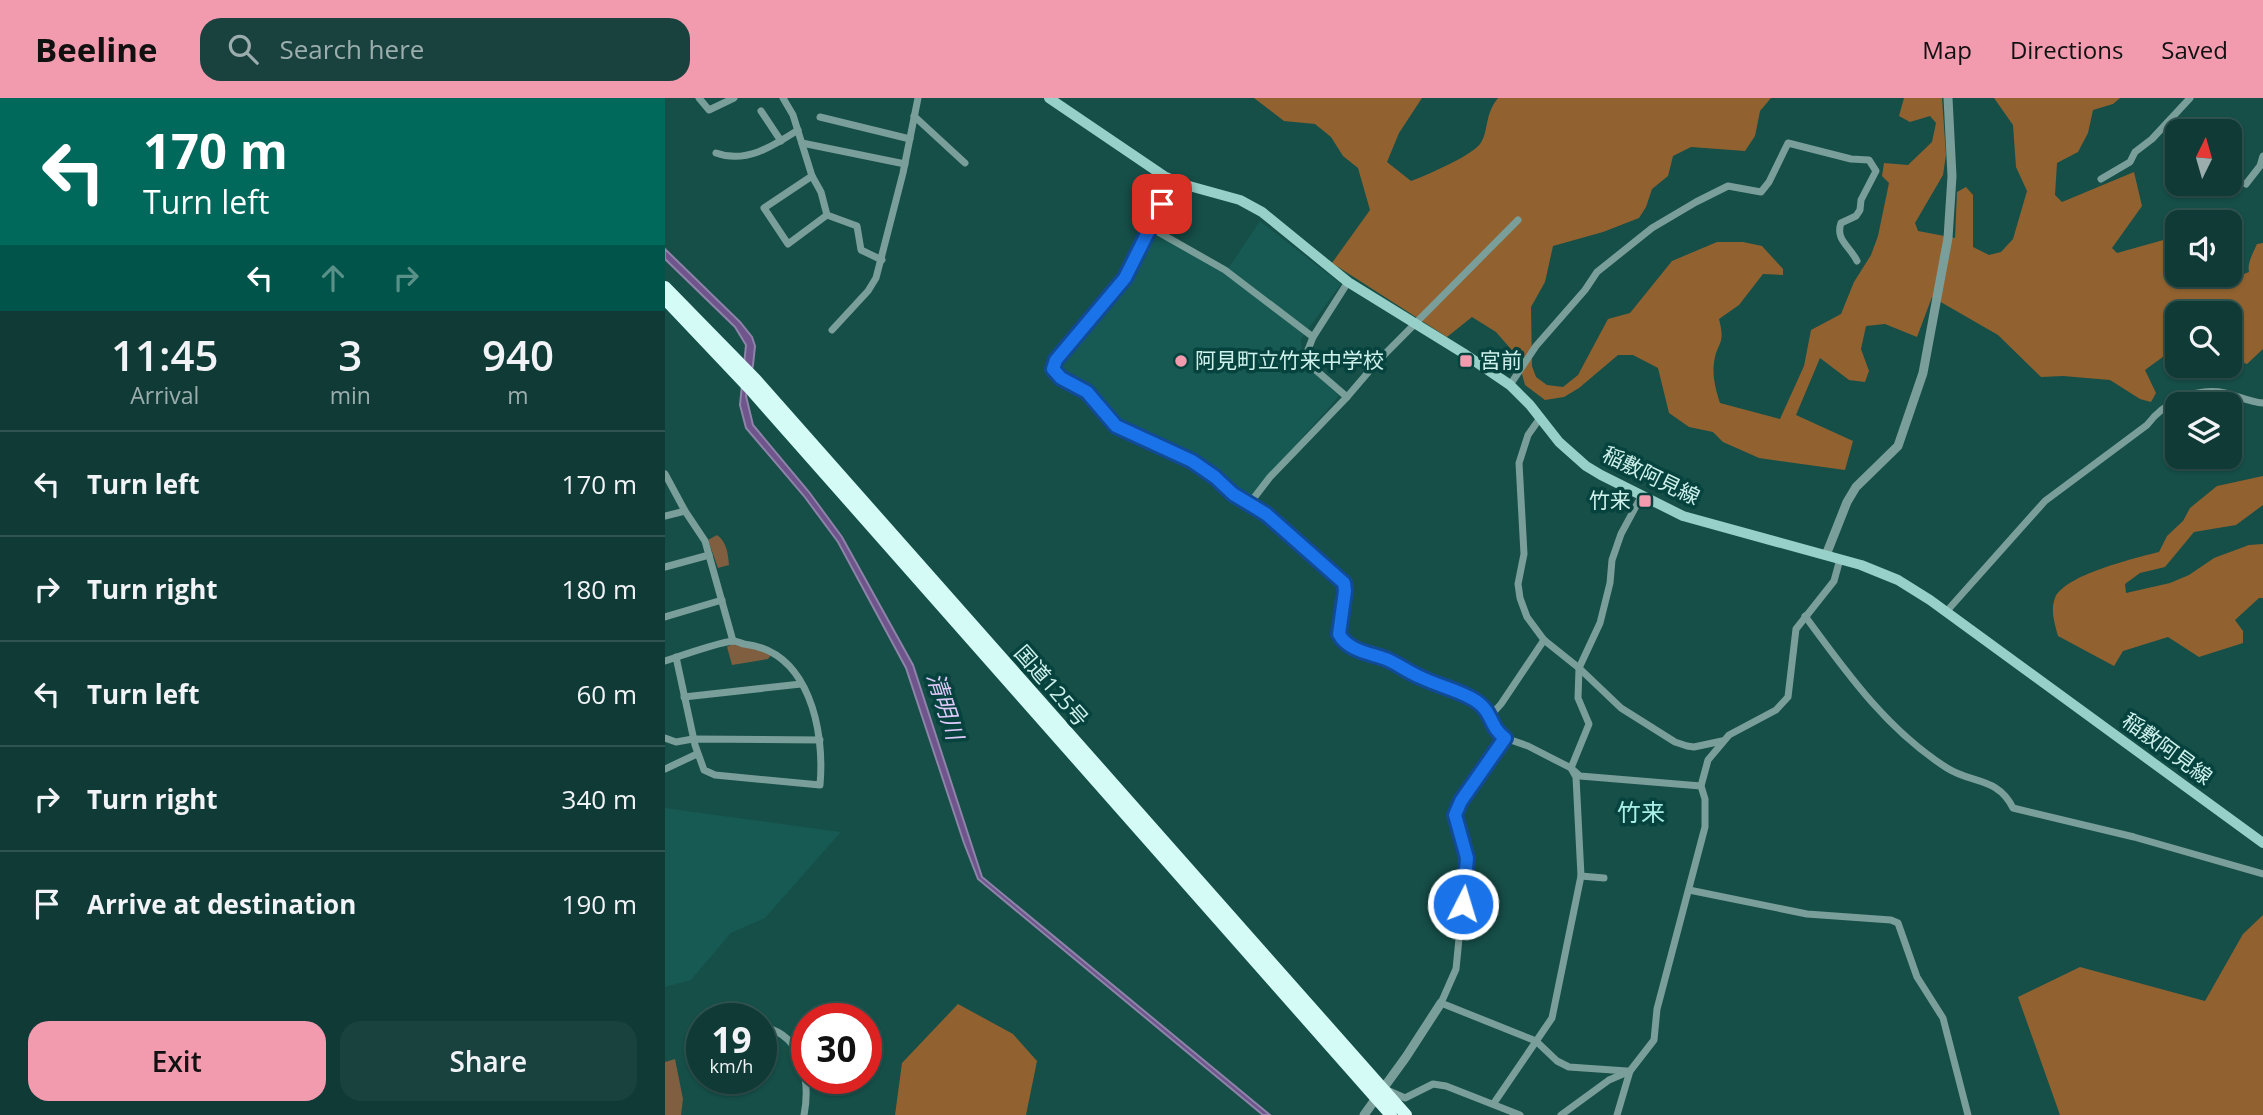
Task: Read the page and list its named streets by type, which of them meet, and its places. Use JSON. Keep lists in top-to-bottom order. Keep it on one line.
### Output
{"streets":{"highway":["国道125号"],"main road":["稲敷阿見線"]},"districts":["竹来"],"water":["清明川"],"places":{"other":["阿見町立竹来中学校"],"transit":["宮前","竹来"]},"north":"top","page":{"header":"Beeline","search":"Search here","nav":["Map","Directions","Saved"],"turn":["170 m","Turn left"],"eta":["11:45","Arrival","3","min","940","m"],"list":[{"name":"Turn left","value":"170 m"},{"name":"Turn right","value":"180 m"},{"name":"Turn left","value":"60 m"},{"name":"Turn right","value":"340 m"},{"name":"Arrive at destination","value":"190 m"}],"speed":"19 km/h","limit":"30","buttons":["Exit","Share"]}}
